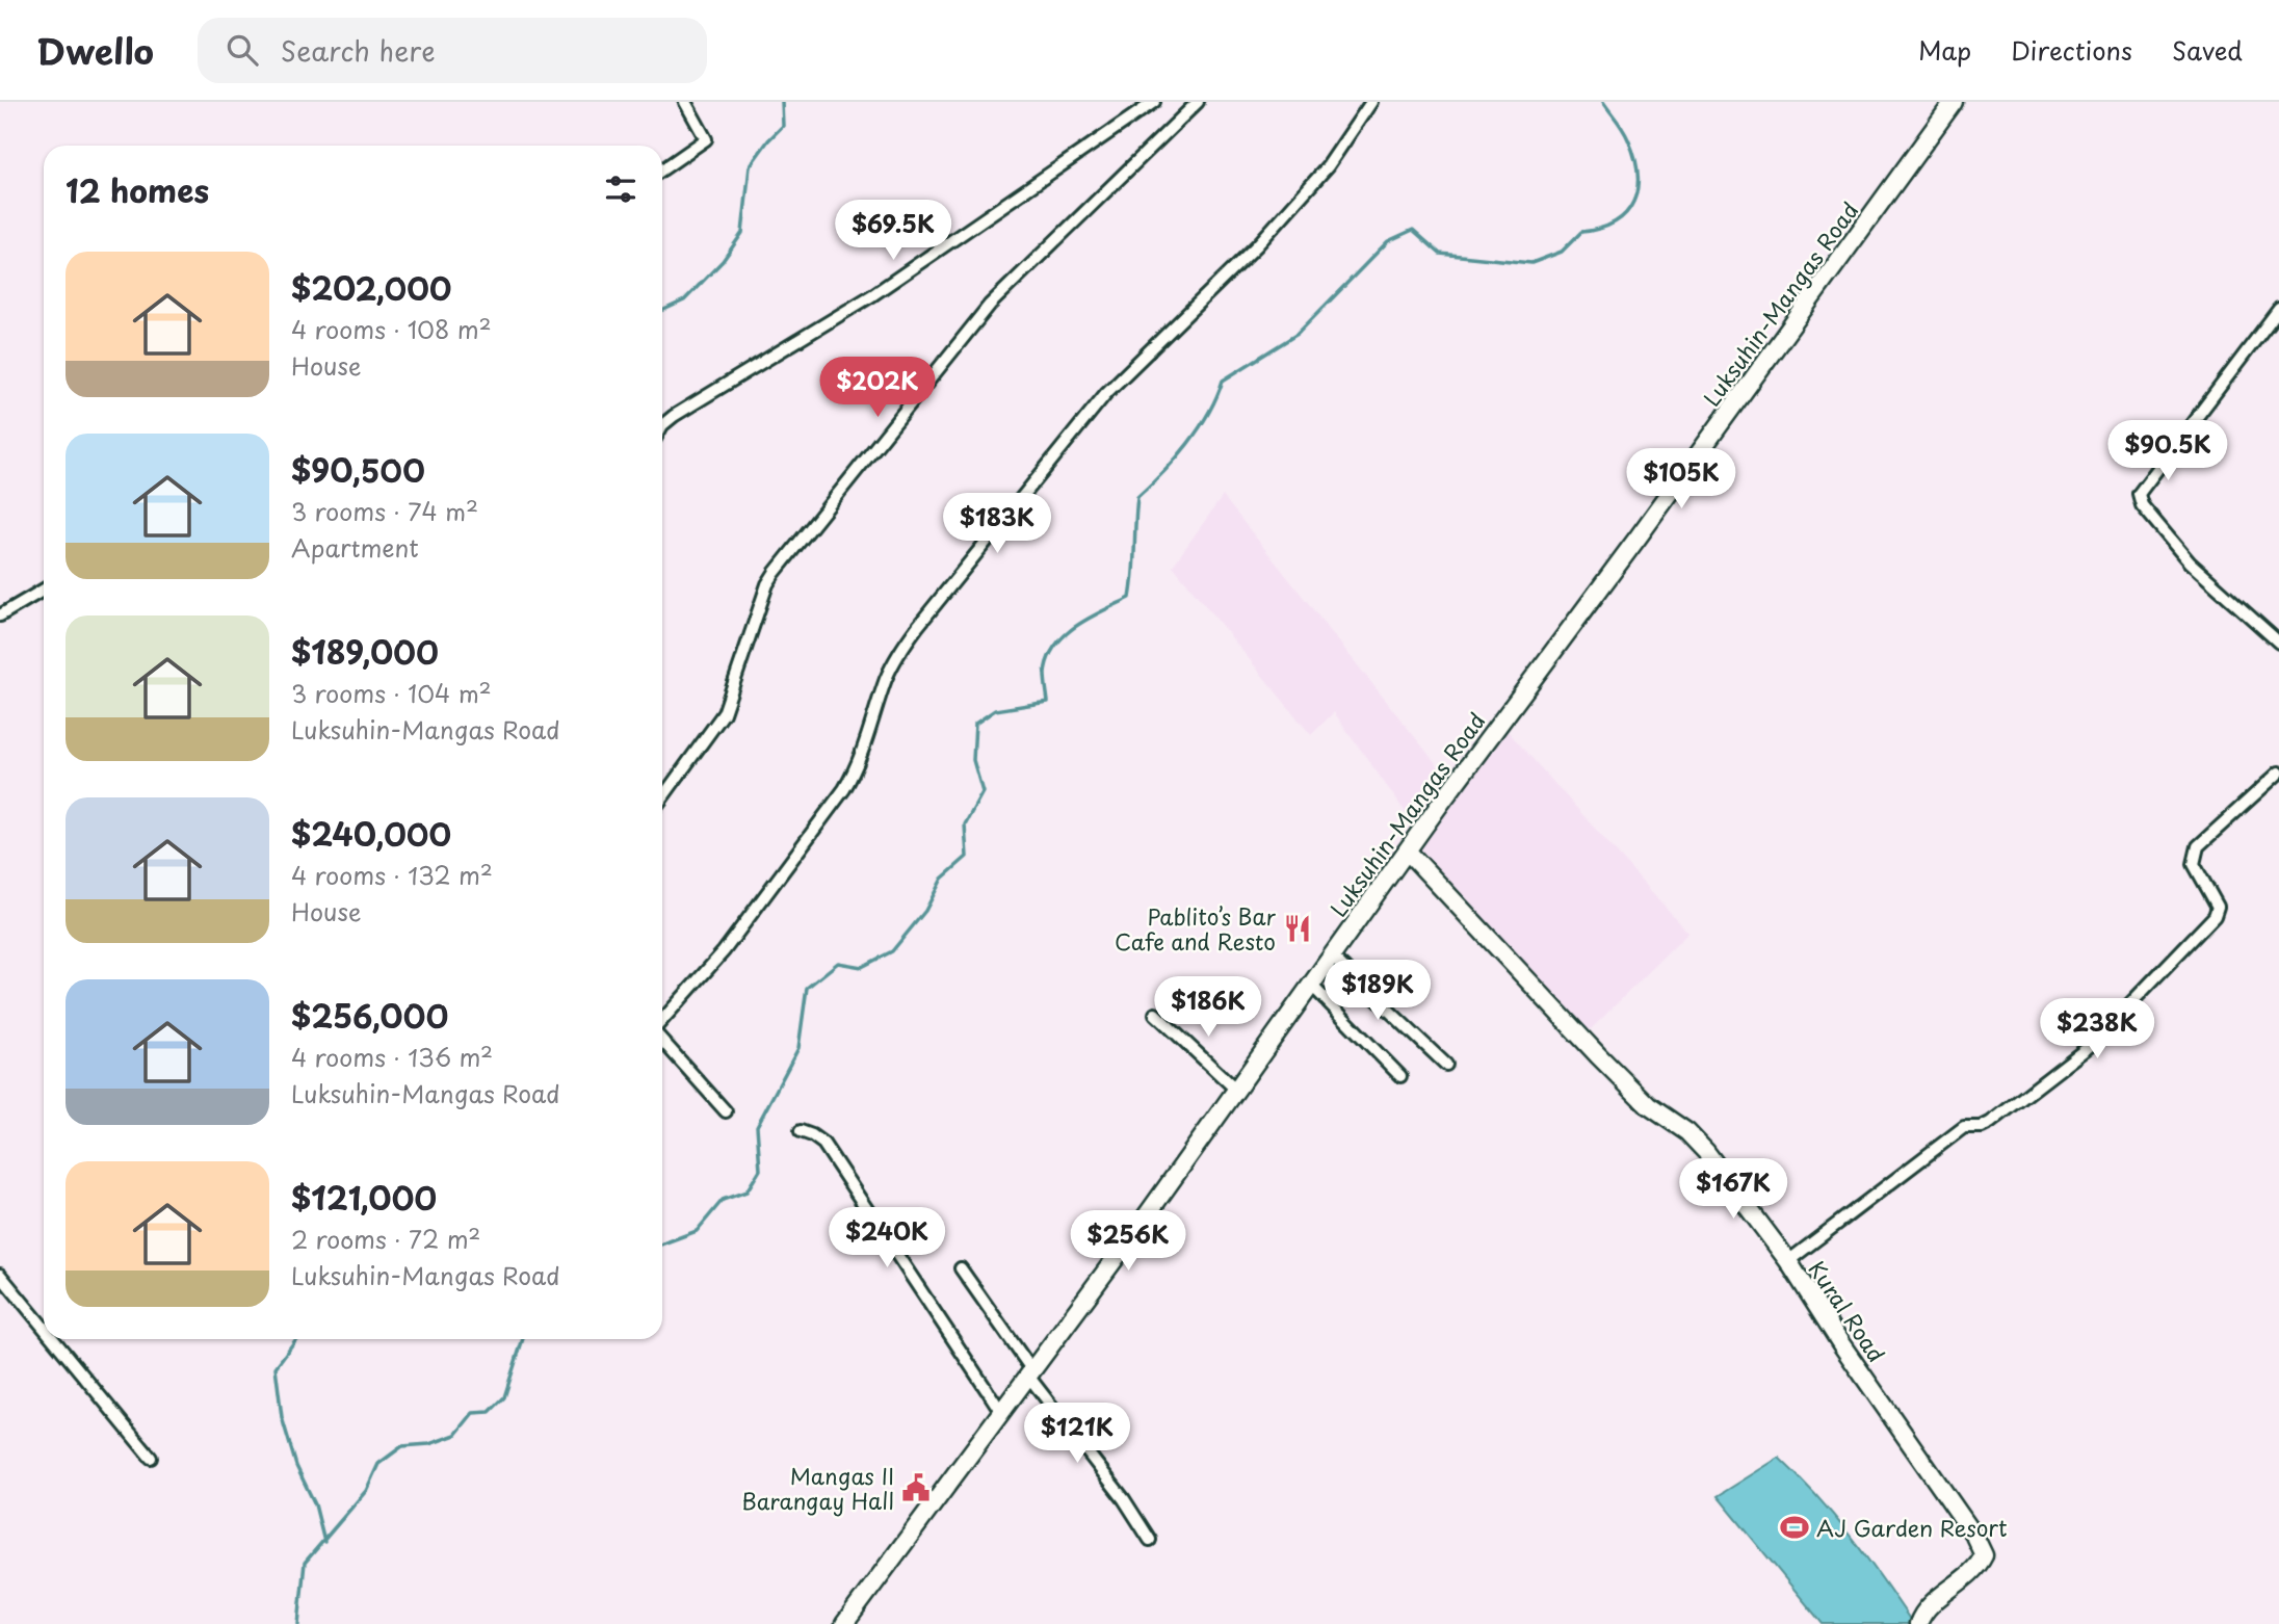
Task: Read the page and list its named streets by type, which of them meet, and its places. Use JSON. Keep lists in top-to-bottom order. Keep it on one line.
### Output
{"streets":{"main road":["Luksuhin-Mangas Road","Kural Road"]},"crossings":[["Luksuhin-Mangas Road","Kural Road"]],"places":{"restaurant":["Pablito’s Bar Cafe and Resto"],"public building":["Mangas II Barangay Hall"],"sports":["AJ Garden Resort"]},"page":{"header":"Dwello","search":"Search here","nav":["Map","Directions","Saved"],"heading":"12 homes","price":["$69.5K","$202K","$90.5K","$105K","$183K","$189K","$186K","$238K","$167K","$240K","$256K","$121K"],"list":[{"name":"$202,000","note":"4 rooms · 108 m² · House"},{"name":"$90,500","note":"3 rooms · 74 m² · Apartment"},{"name":"$189,000","note":"3 rooms · 104 m² · Luksuhin-Mangas Road"},{"name":"$240,000","note":"4 rooms · 132 m² · House"},{"name":"$256,000","note":"4 rooms · 136 m² · Luksuhin-Mangas Road"},{"name":"$121,000","note":"2 rooms · 72 m² · Luksuhin-Mangas Road"}]}}
